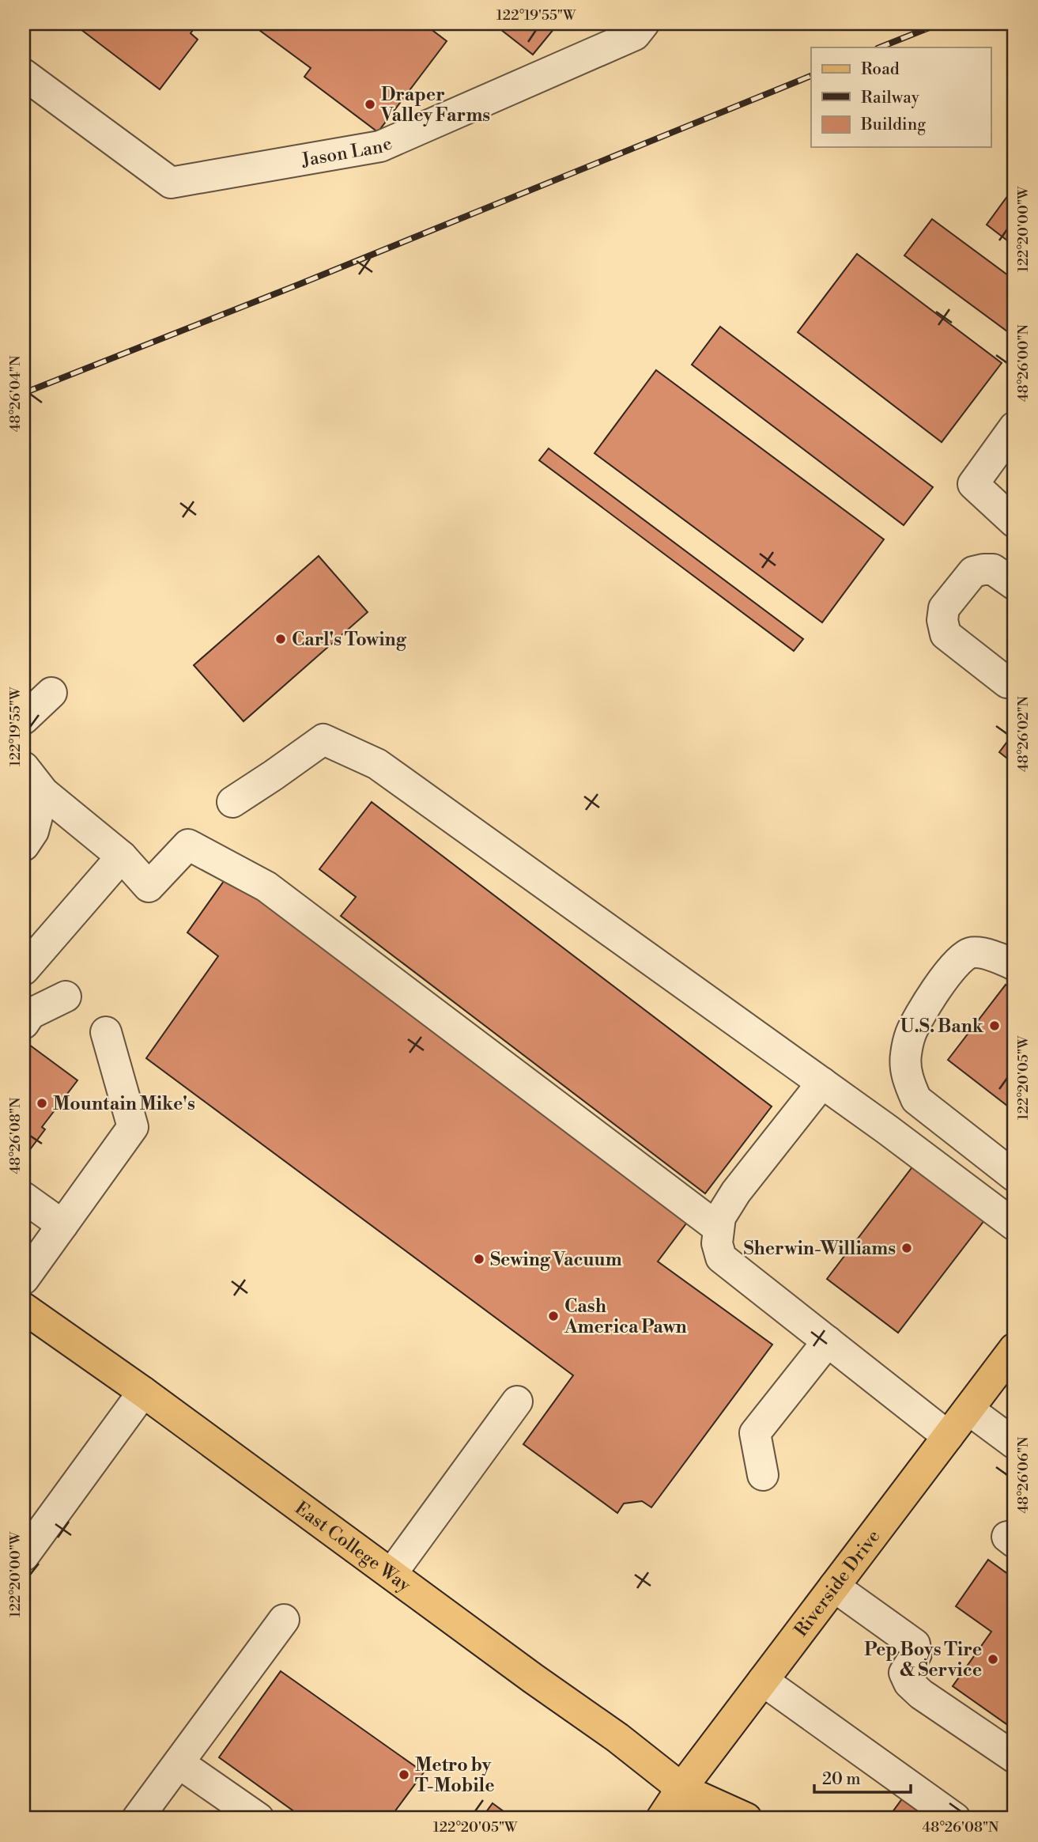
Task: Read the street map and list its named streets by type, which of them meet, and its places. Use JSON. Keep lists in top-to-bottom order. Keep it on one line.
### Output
{"streets":{"main road":["East College Way","Riverside Drive"],"street":["Jason Lane"]},"crossings":[["East College Way","Riverside Drive"]],"places":["Draper Valley Farms","Carl's Towing","U.S. Bank","Mountain Mike's","Sherwin-Williams","Sewing Vacuum","Cash America Pawn","Pep Boys Tire & Service","Metro by T-Mobile"],"legend":["Road","Railway","Building"],"scale_bar":"20 m","coordinates":["122°19'55\"W","122°20'00\"W","48°26'00\"N","48°26'04\"N","48°26'02\"N","122°20'05\"W","48°26'08\"N","48°26'06\"N"]}
